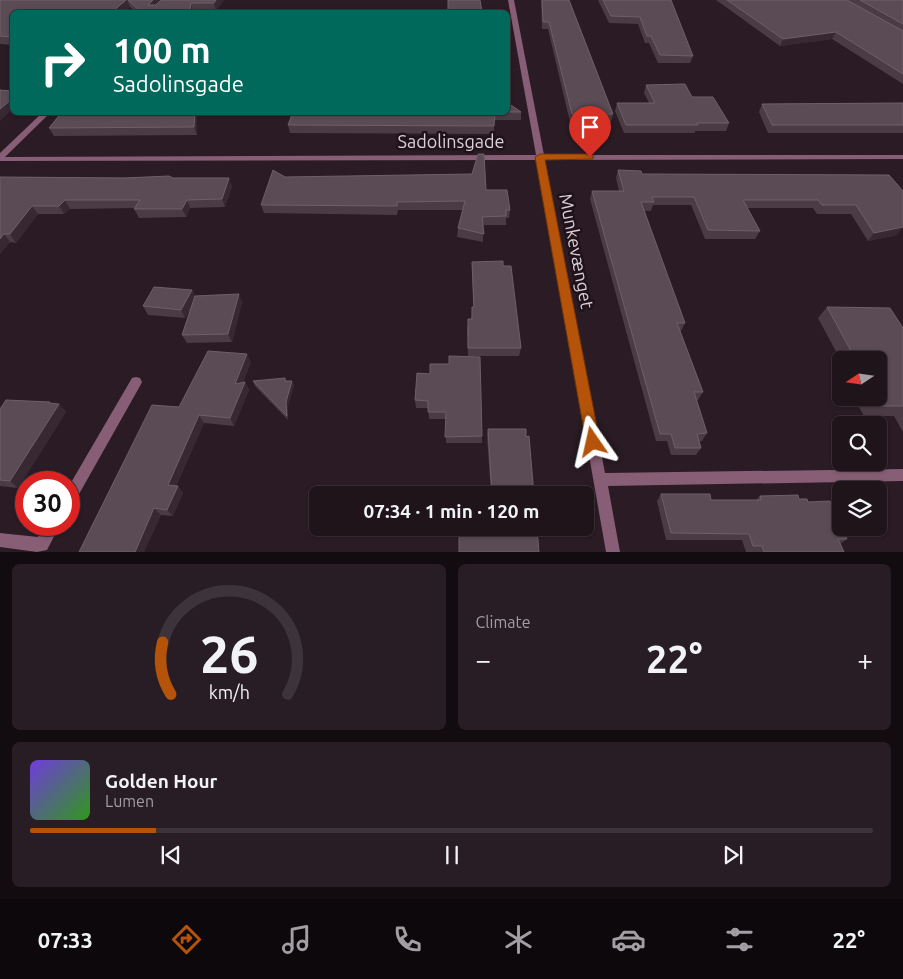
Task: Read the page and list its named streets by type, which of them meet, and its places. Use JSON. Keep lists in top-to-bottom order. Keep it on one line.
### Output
{"streets":{"street":["Sadolinsgade","Munkevænget"]},"crossings":[["Sadolinsgade","Munkevænget"]],"north":"left","page":{"turn":["100 m","Sadolinsgade"],"limit":"30","trip":"07:34 · 1 min · 120 m","tile":"Climate","heat":["−","22°","+"],"song":["Golden Hour","Lumen"],"tabs":["07:33","22°"],"gauge":["26","km/h"]}}
